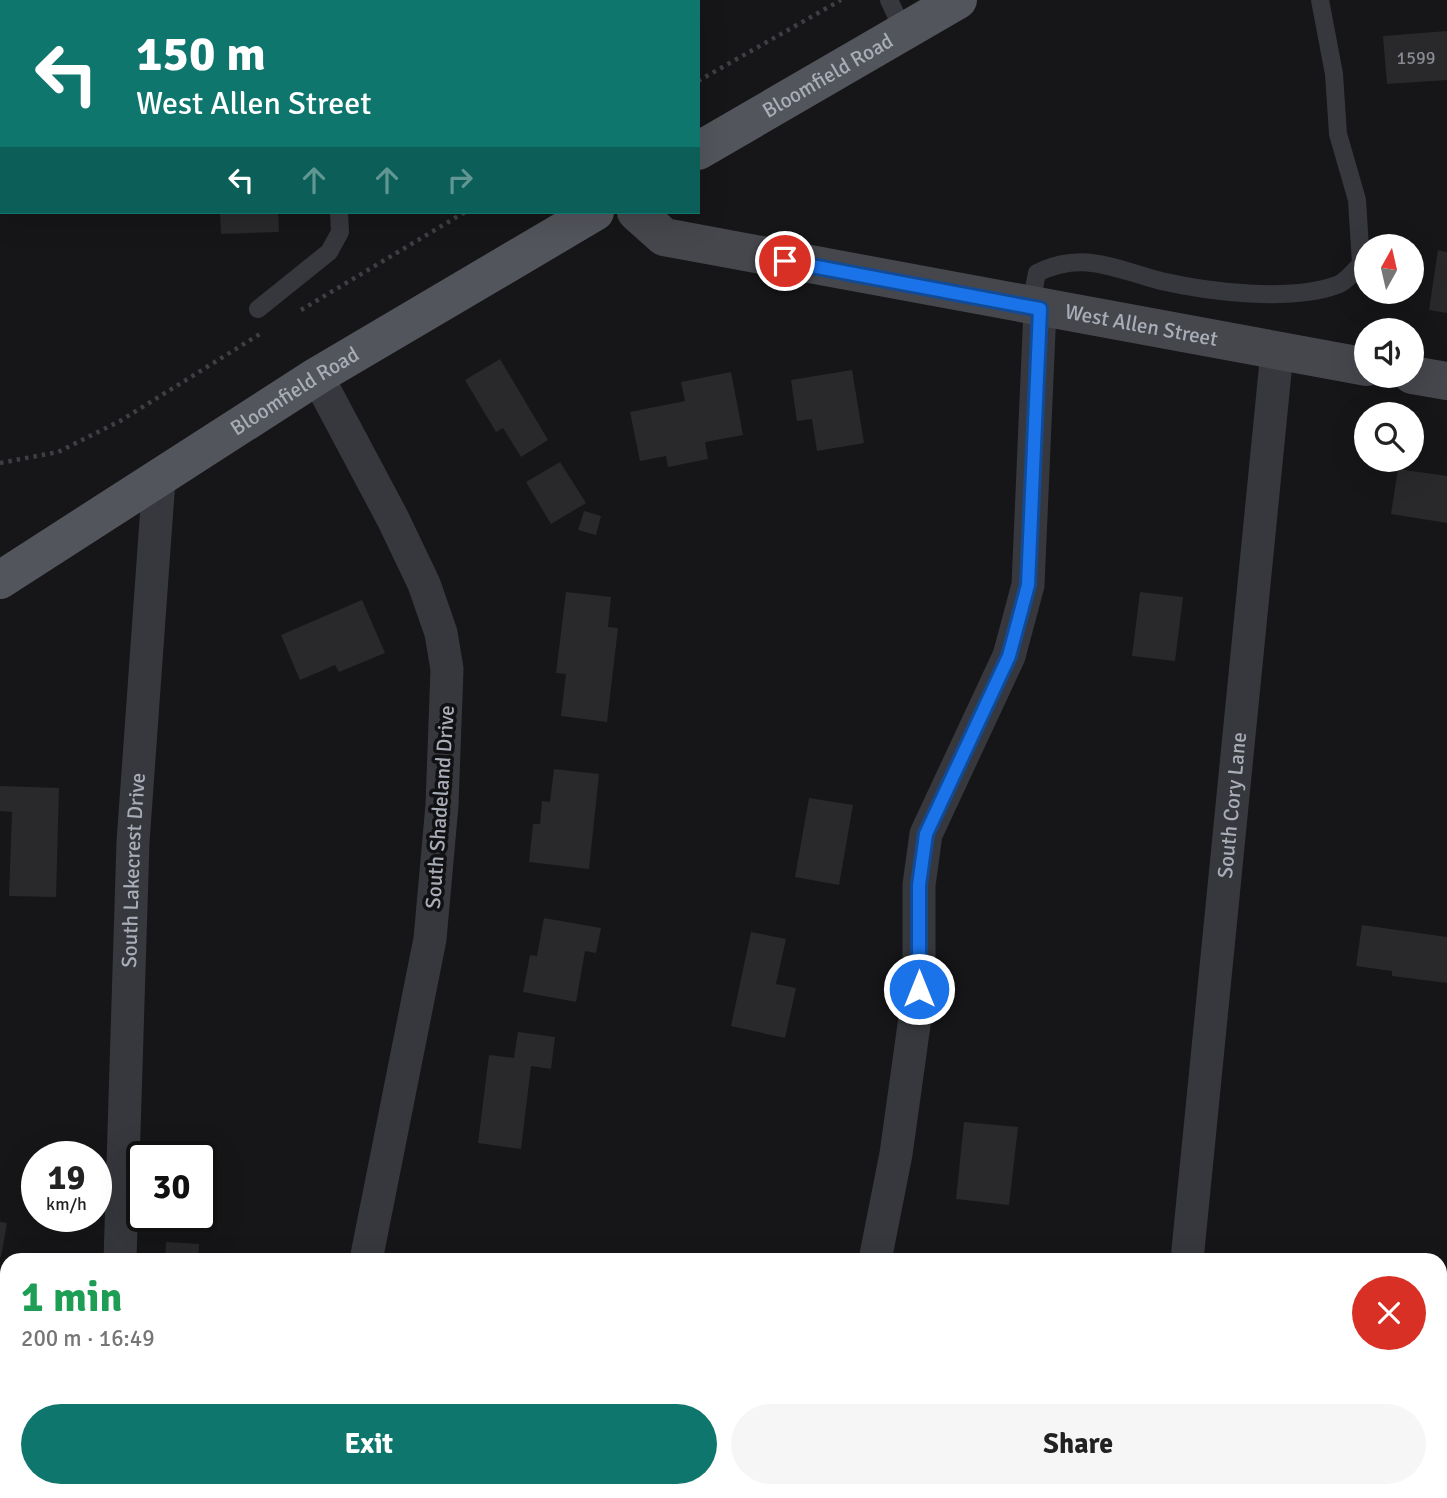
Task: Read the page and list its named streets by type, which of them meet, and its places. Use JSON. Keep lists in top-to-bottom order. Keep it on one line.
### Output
{"streets":{"main road":["Bloomfield Road"],"street":["West Allen Street","South Cory Lane","South Shadeland Drive","South Lakecrest Drive"]},"crossings":[["Bloomfield Road","South Shadeland Drive"],["Bloomfield Road","South Lakecrest Drive"],["West Allen Street","South Cory Lane"]],"house_numbers":["1599"],"north":"top","page":{"turn":["150 m","West Allen Street"],"speed":"19 km/h","limit":"30","heading":["1 min","200 m · 16:49"],"buttons":["Exit","Share"]}}
